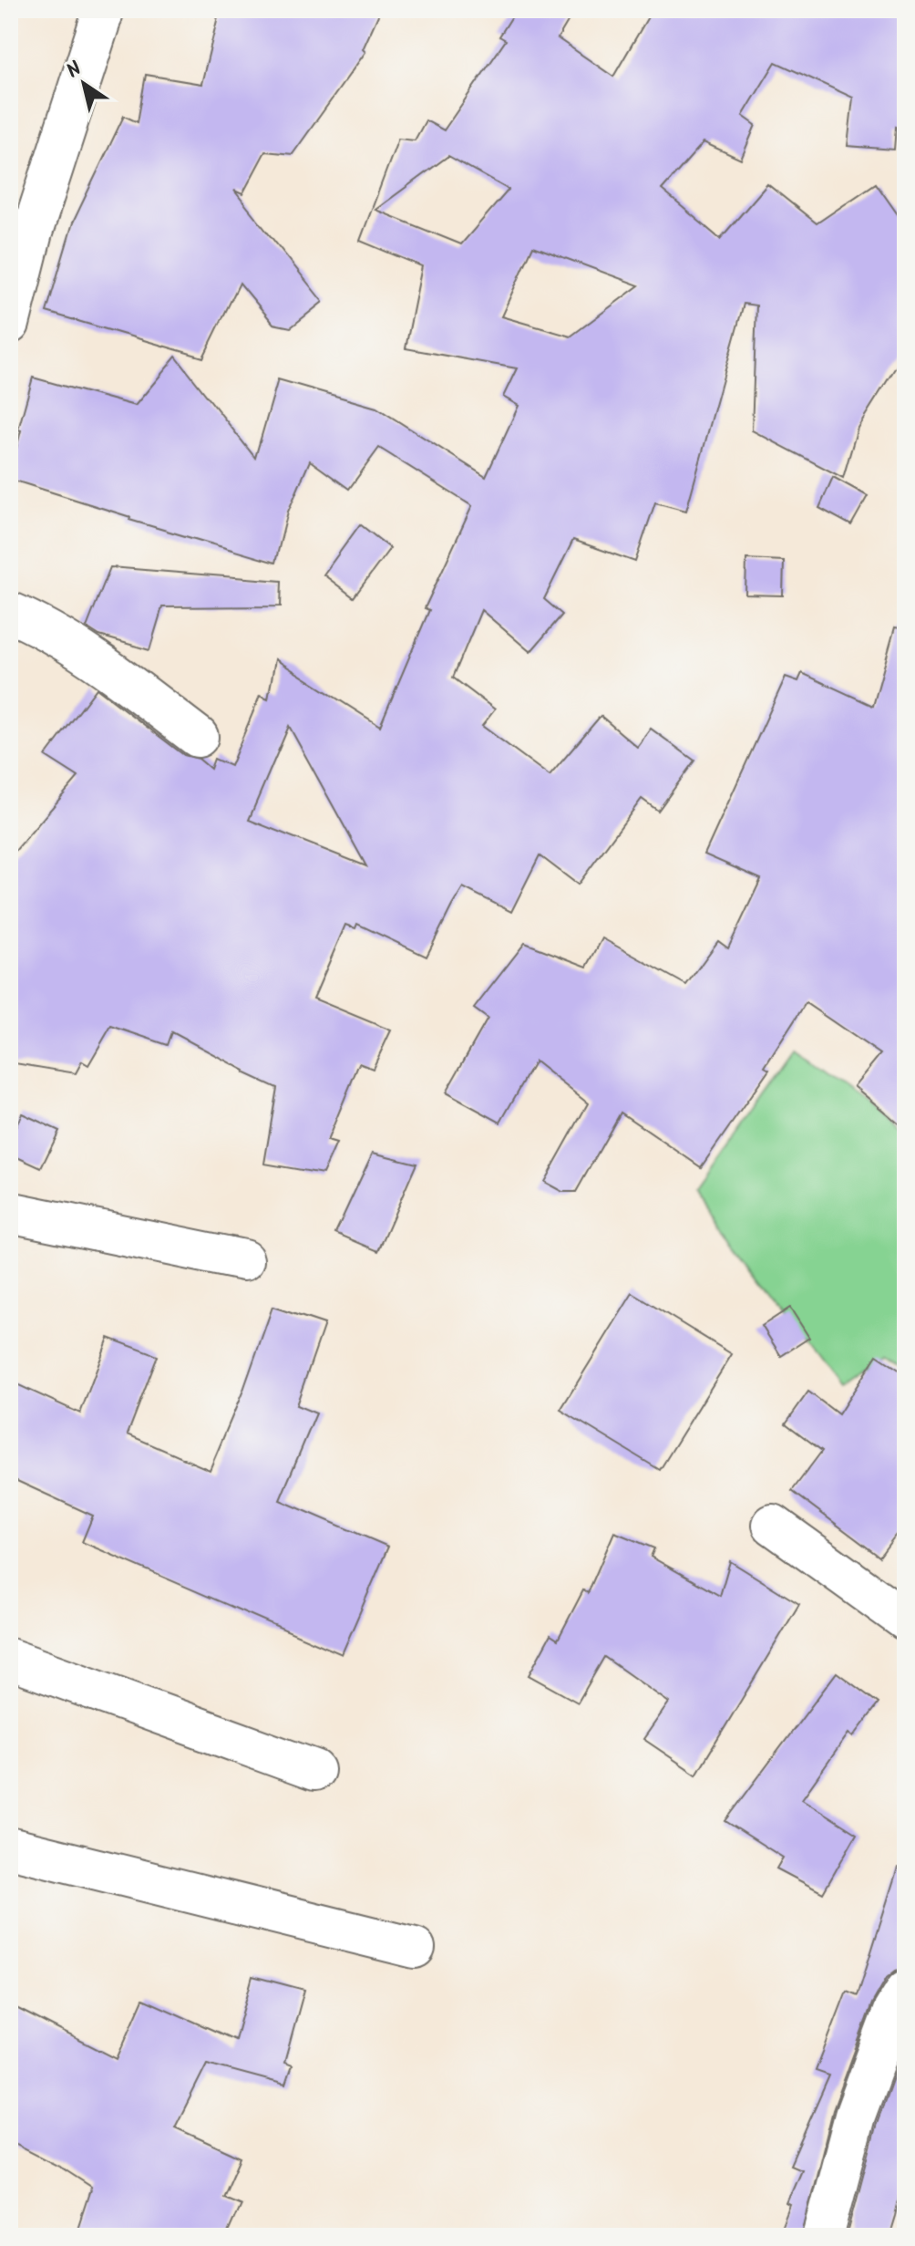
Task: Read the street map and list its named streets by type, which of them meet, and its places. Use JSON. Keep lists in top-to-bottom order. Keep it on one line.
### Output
{"north":"top left"}
